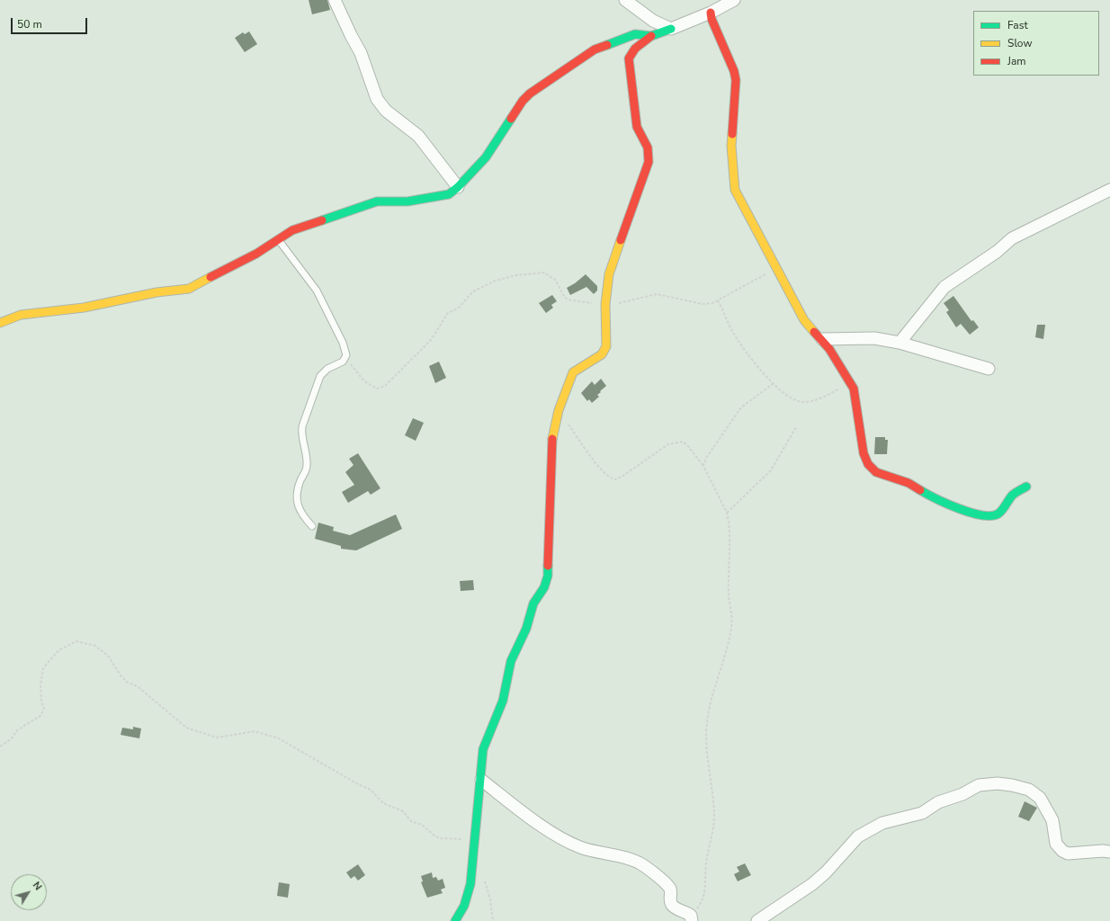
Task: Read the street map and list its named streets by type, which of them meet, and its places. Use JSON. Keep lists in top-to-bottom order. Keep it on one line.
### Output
{"legend":["Fast","Slow","Jam"],"scale_bar":"50 m","north":"top right"}
